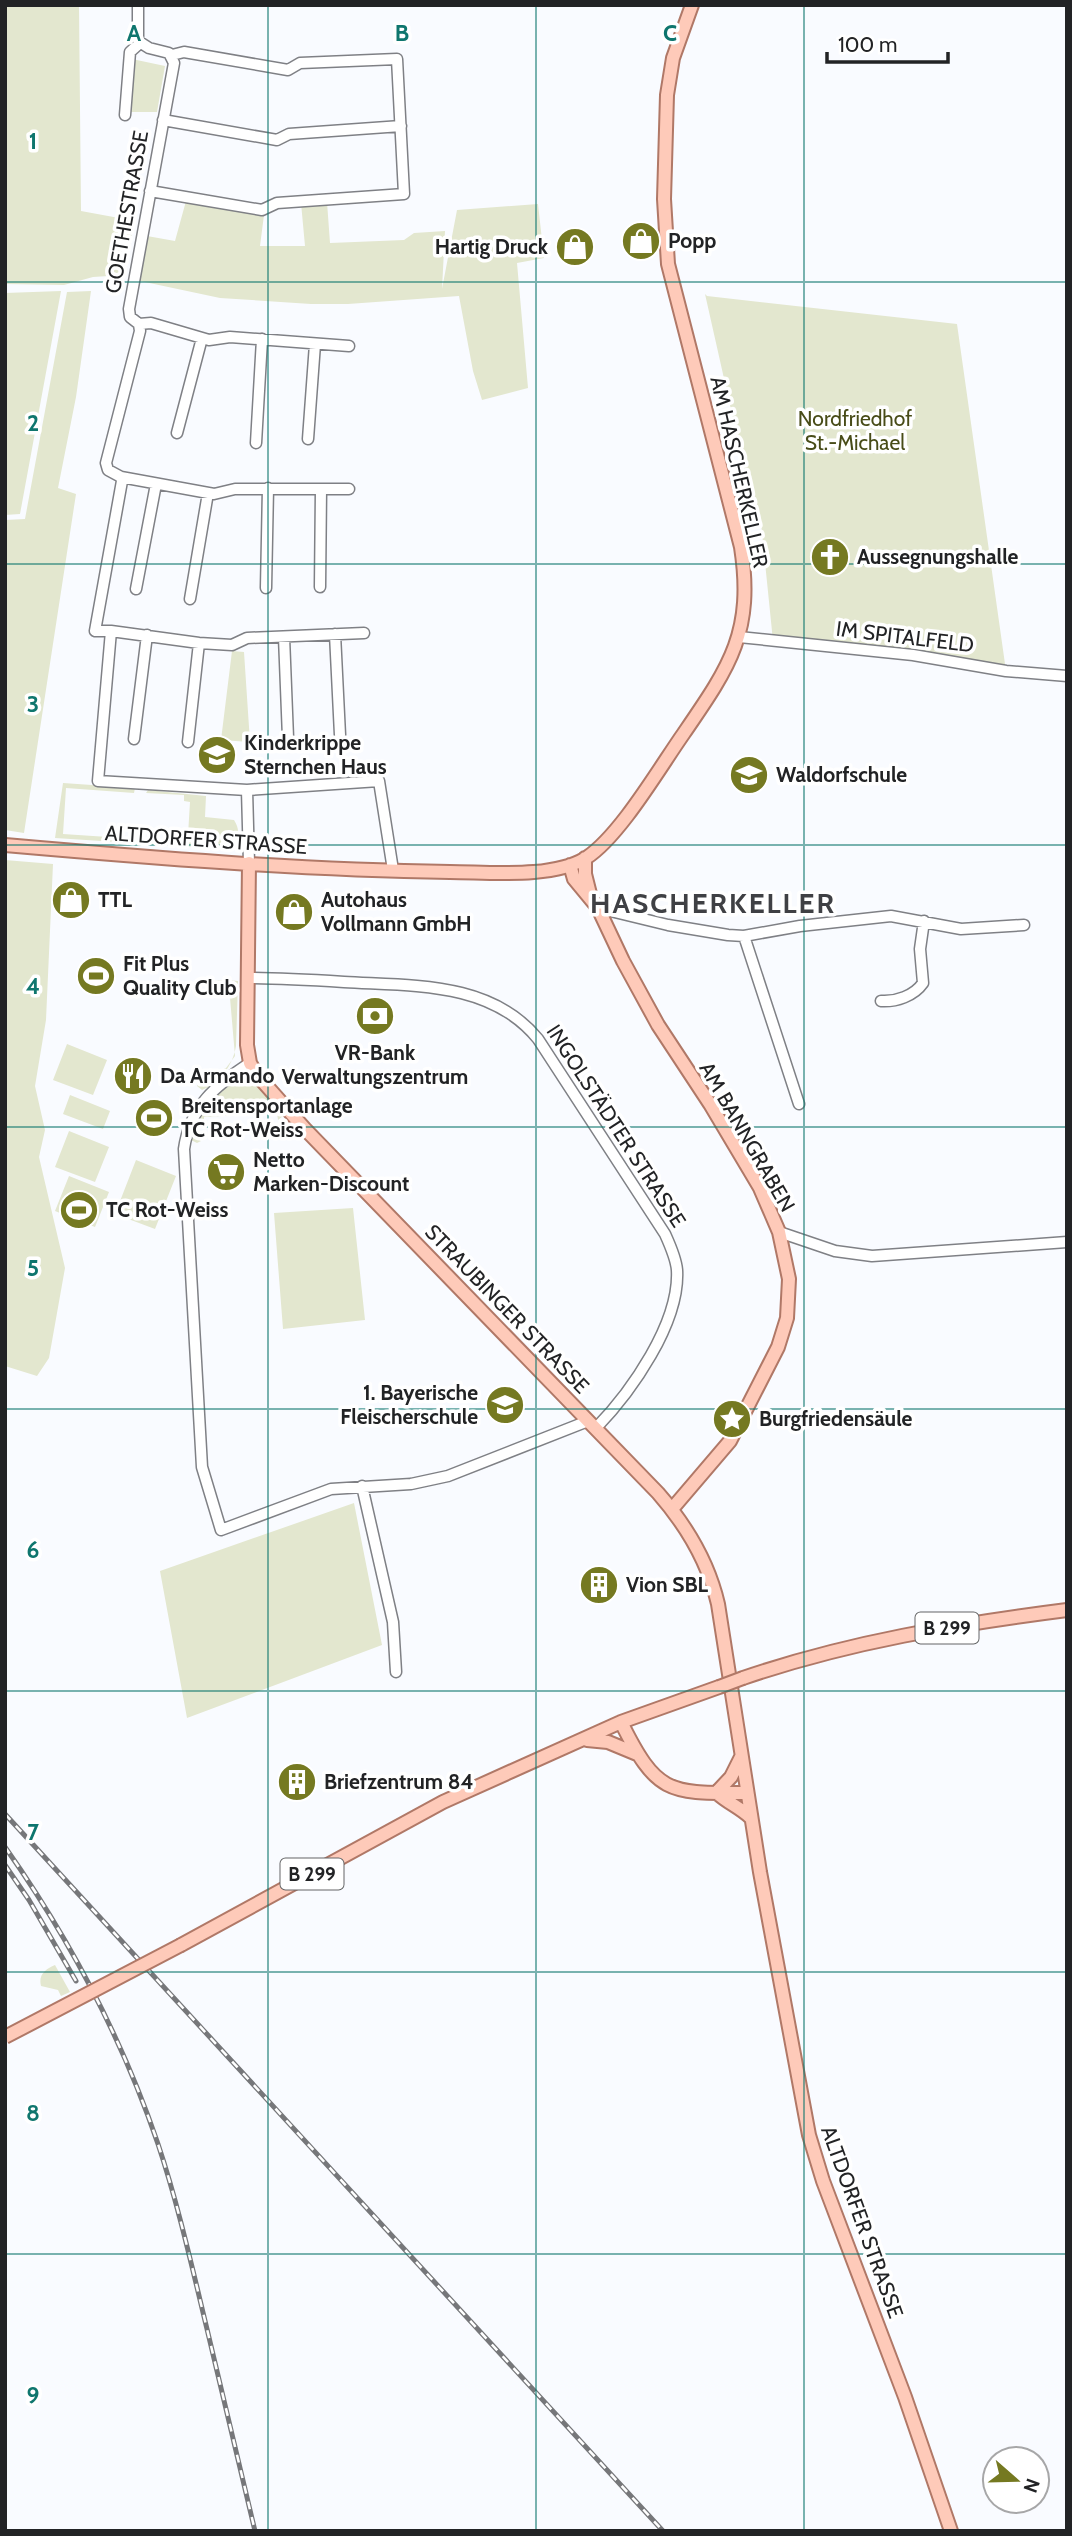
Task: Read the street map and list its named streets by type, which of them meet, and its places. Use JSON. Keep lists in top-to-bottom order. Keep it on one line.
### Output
{"streets":{"main road":["AM HASCHERKELLER","ALTDORFER STRASSE","AM BANNGRABEN","STRAUBINGER STRASSE","B 299"],"street":["GOETHESTRASSE","IM SPITALFELD","INGOLSTÄDTER STRASSE"]},"crossings":[["AM HASCHERKELLER","IM SPITALFELD"],["AM HASCHERKELLER","ALTDORFER STRASSE"],["AM HASCHERKELLER","AM BANNGRABEN"],["ALTDORFER STRASSE","STRAUBINGER STRASSE"],["INGOLSTÄDTER STRASSE","STRAUBINGER STRASSE"],["AM BANNGRABEN","STRAUBINGER STRASSE"]],"districts":["HASCHERKELLER"],"parks":["Nordfriedhof St.-Michael"],"places":{"shop":["Popp","Hartig Druck","TTL","Autohaus Vollmann GmbH"],"church":["Aussegnungshalle"],"school or university":["Kinderkrippe Sternchen Haus","Waldorfschule","1. Bayerische Fleischerschule"],"sports":["Fit Plus Quality Club","Breitensportanlage TC Rot-Weiss","TC Rot-Weiss"],"bank":["VR-Bank Verwaltungszentrum"],"restaurant":["Da Armando"],"supermarket":["Netto Marken-Discount"],"place":["Burgfriedensäule"],"building":["Vion SBL","Briefzentrum 84"]},"scale_bar":"100 m","north":"right","grid":{"columns":["A","B","C"],"rows":["1","2","3","4","5","6","7","8","9"]}}
